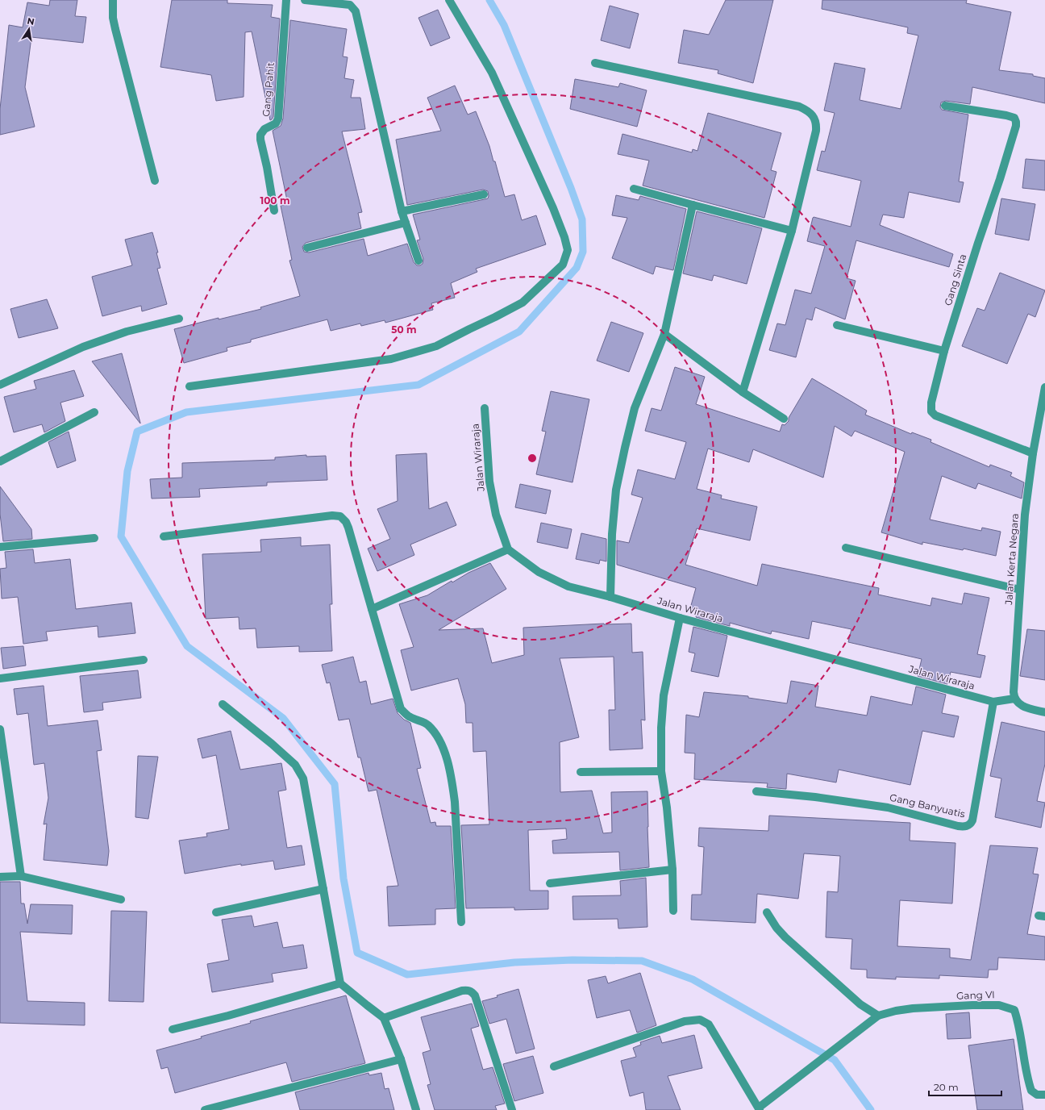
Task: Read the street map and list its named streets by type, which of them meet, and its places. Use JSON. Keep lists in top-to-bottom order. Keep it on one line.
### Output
{"streets":{"street":["Gang Pahit","Gang Sinta","Jalan Wiraraja","Jalan Kerta Negara","Gang Banyuatis","Gang VI"]},"crossings":[["Gang Sinta","Jalan Kerta Negara"],["Jalan Wiraraja","Jalan Kerta Negara"],["Jalan Wiraraja","Gang Banyuatis"]],"scale_bar":"20 m","north":"top","rings":["100 m","50 m"]}
